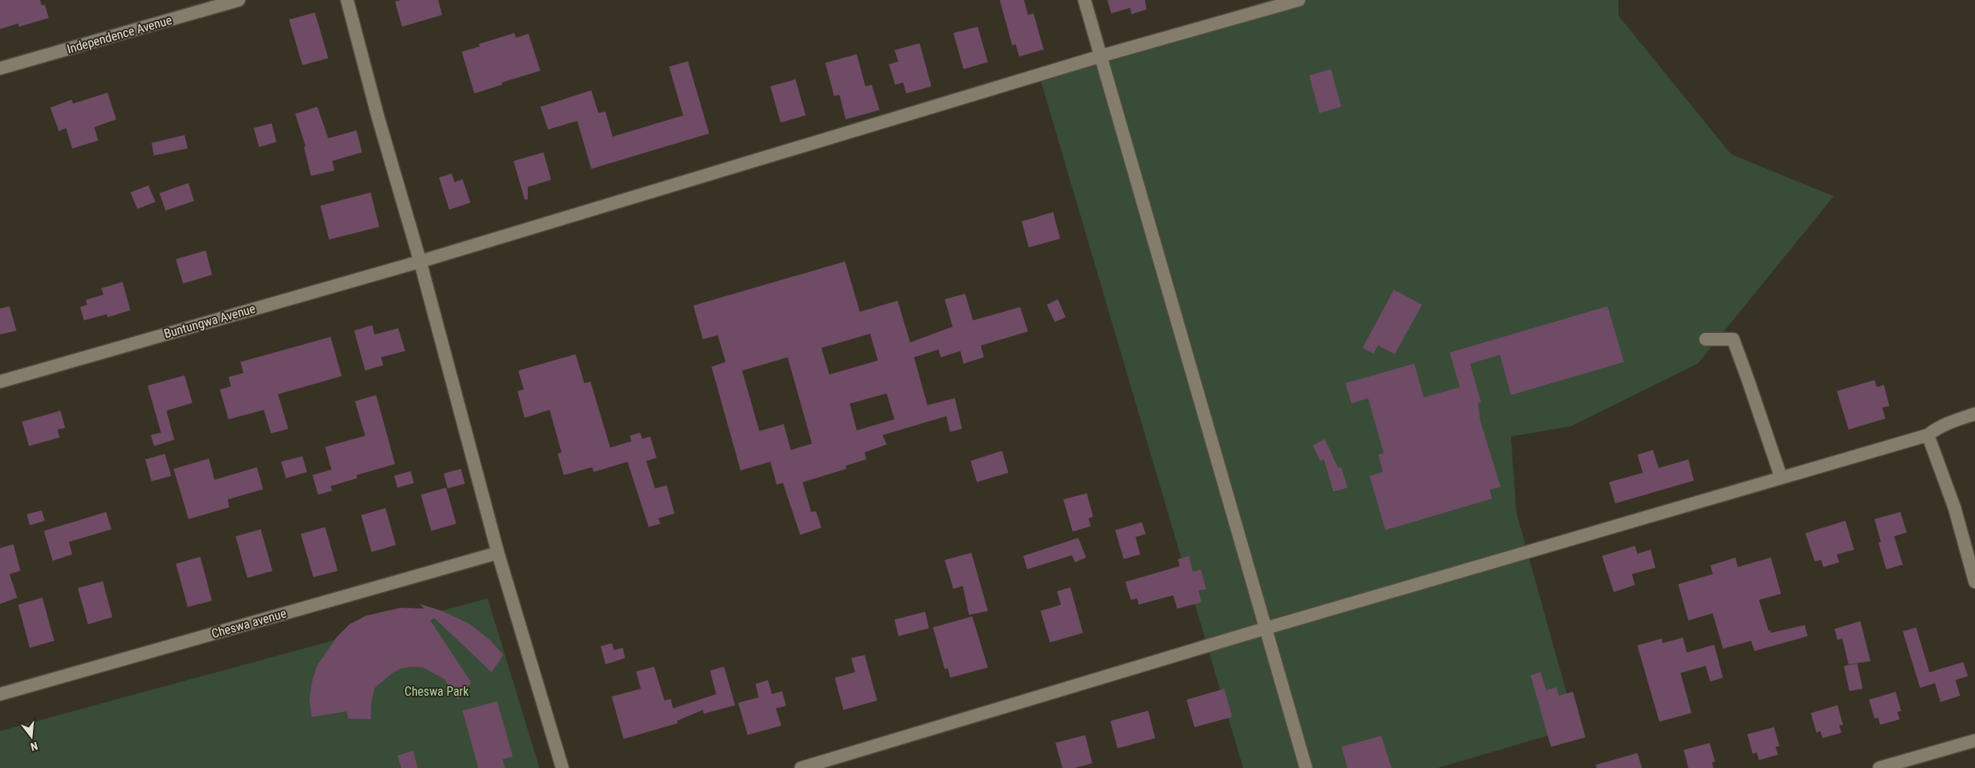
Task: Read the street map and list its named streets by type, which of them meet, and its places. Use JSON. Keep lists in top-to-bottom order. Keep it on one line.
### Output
{"streets":{"street":["Independence Avenue","Buntungwa Avenue","Cheswa avenue"]},"parks":["Cheswa Park"],"north":"bottom"}
